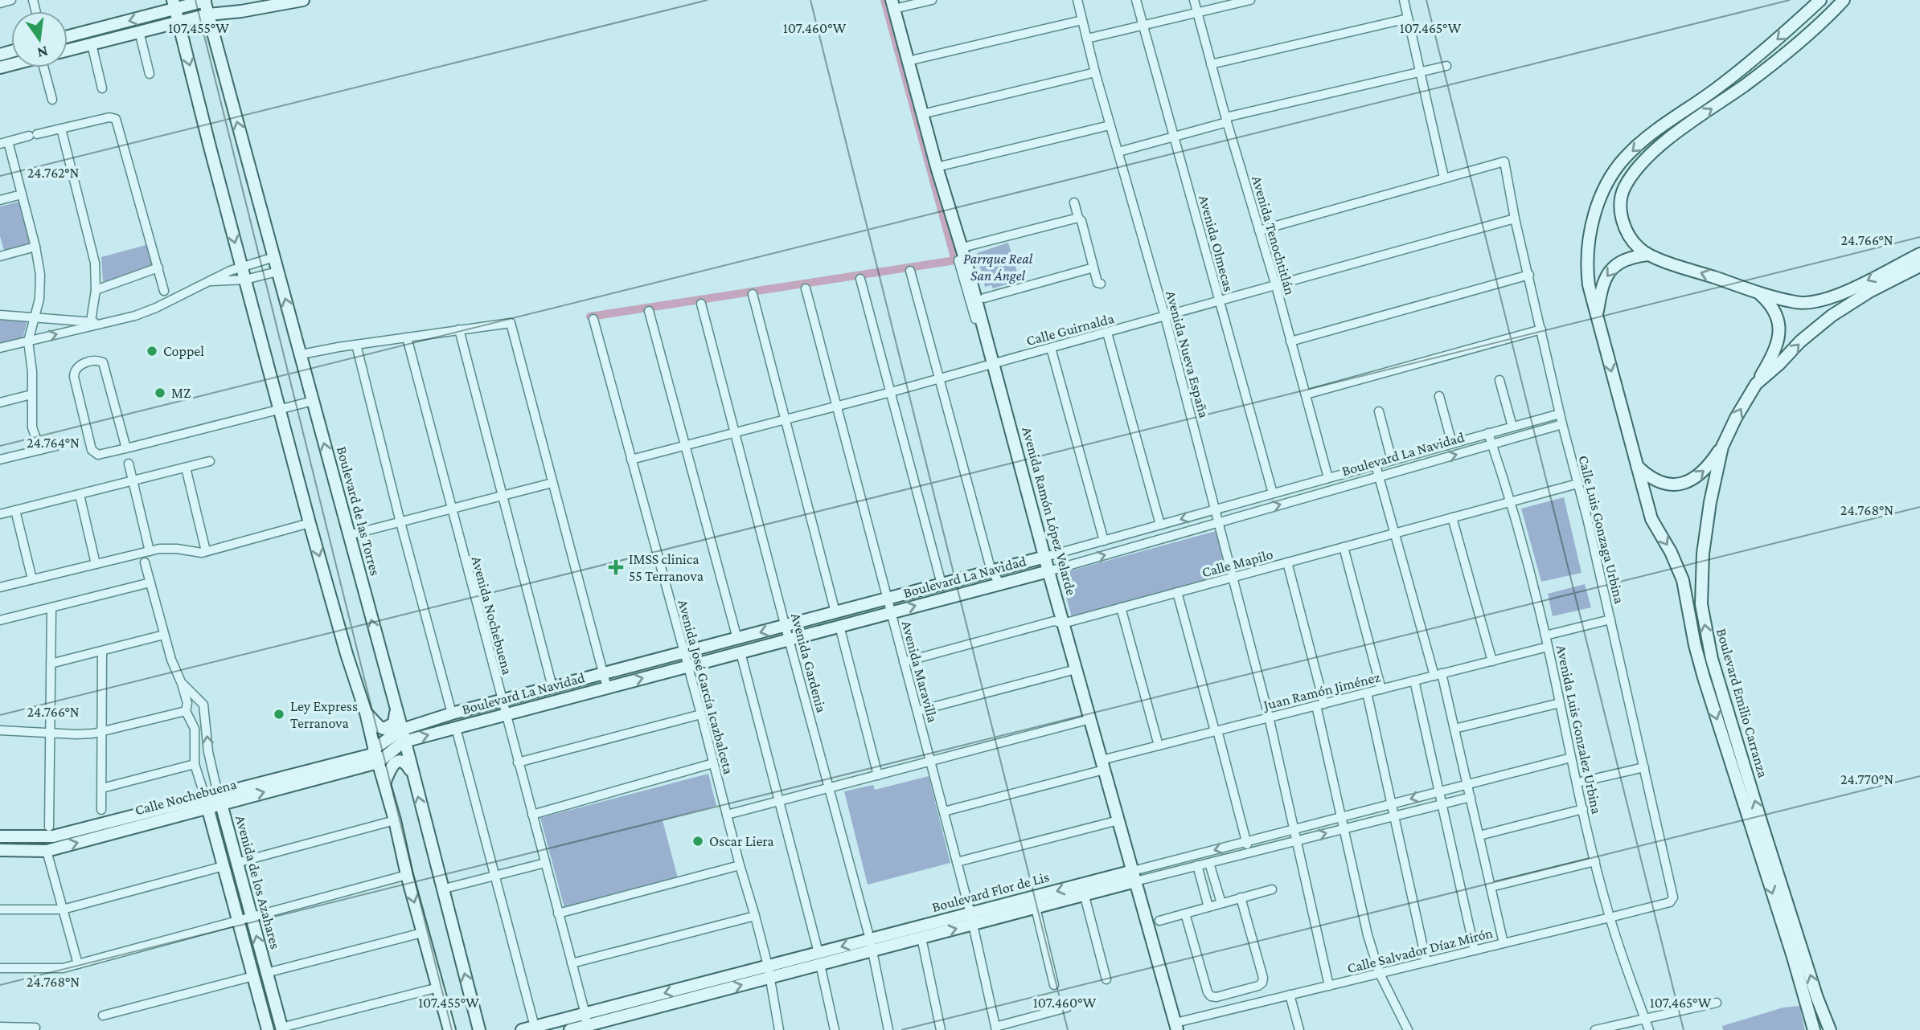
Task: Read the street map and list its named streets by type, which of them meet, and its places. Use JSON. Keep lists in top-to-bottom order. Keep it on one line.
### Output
{"streets":{"street":["Avenida Tenochtitlán","Avenida Olmecas","Calle Guirnalda","Avenida Nueva España","Boulevard La Navidad","Boulevard de las Torres","Avenida Ramón López Velarde","Calle Luis Gonzaga Urbina","Calle Mapilo","Avenida Nochebuena","Avenida Gardenia","Avenida Maravilla","Avenida José García Icazbalceta","Juan Ramón Jiménez","Boulevard Emilio Carranza","Avenida Luis Gonzalez Urbina","Calle Nochebuena","Avenida de los Azahares","Boulevard Flor de Lis","Calle Salvador Díaz Mirón"]},"crossings":[["Avenida Tenochtitlán","Calle Guirnalda"],["Avenida Tenochtitlán","Boulevard La Navidad"],["Avenida Olmecas","Calle Guirnalda"],["Avenida Olmecas","Boulevard La Navidad"],["Calle Guirnalda","Avenida Nueva España"],["Calle Guirnalda","Avenida Ramón López Velarde"],["Calle Guirnalda","Calle Luis Gonzaga Urbina"],["Calle Guirnalda","Avenida Gardenia"],["Calle Guirnalda","Avenida Maravilla"],["Calle Guirnalda","Avenida José García Icazbalceta"],["Avenida Nueva España","Boulevard La Navidad"],["Avenida Nueva España","Calle Mapilo"],["Avenida Nueva España","Juan Ramón Jiménez"],["Avenida Nueva España","Boulevard Flor de Lis"],["Avenida Nueva España","Calle Salvador Díaz Mirón"],["Boulevard La Navidad","Boulevard de las Torres"],["Boulevard La Navidad","Avenida Ramón López Velarde"],["Boulevard La Navidad","Calle Luis Gonzaga Urbina"],["Boulevard La Navidad","Avenida Nochebuena"],["Boulevard La Navidad","Avenida Gardenia"],["Boulevard La Navidad","Avenida Maravilla"],["Boulevard La Navidad","Avenida José García Icazbalceta"],["Boulevard La Navidad","Avenida Luis Gonzalez Urbina"],["Boulevard La Navidad","Calle Nochebuena"],["Avenida Ramón López Velarde","Calle Mapilo"],["Avenida Ramón López Velarde","Juan Ramón Jiménez"],["Avenida Ramón López Velarde","Boulevard Flor de Lis"],["Avenida Ramón López Velarde","Calle Salvador Díaz Mirón"],["Calle Luis Gonzaga Urbina","Calle Mapilo"],["Calle Luis Gonzaga Urbina","Calle Salvador Díaz Mirón"],["Calle Mapilo","Avenida Maravilla"],["Calle Mapilo","Avenida Luis Gonzalez Urbina"],["Avenida Nochebuena","Boulevard Flor de Lis"],["Avenida Gardenia","Boulevard Flor de Lis"],["Avenida Maravilla","Juan Ramón Jiménez"],["Avenida Maravilla","Boulevard Flor de Lis"],["Avenida José García Icazbalceta","Boulevard Flor de Lis"],["Juan Ramón Jiménez","Avenida Luis Gonzalez Urbina"],["Avenida Luis Gonzalez Urbina","Boulevard Flor de Lis"],["Avenida Luis Gonzalez Urbina","Calle Salvador Díaz Mirón"],["Calle Nochebuena","Avenida de los Azahares"]],"parks":["Parrque Real San Ángel"],"places":{"other":["Coppel","MZ","Ley Express Terranova","Oscar Liera"],"health":["IMSS clinica 55 Terranova"]},"north":"bottom","coordinates":["107.455°W","107.460°W","107.465°W","24.762°N","24.766°N","24.764°N","24.768°N","24.770°N"]}
